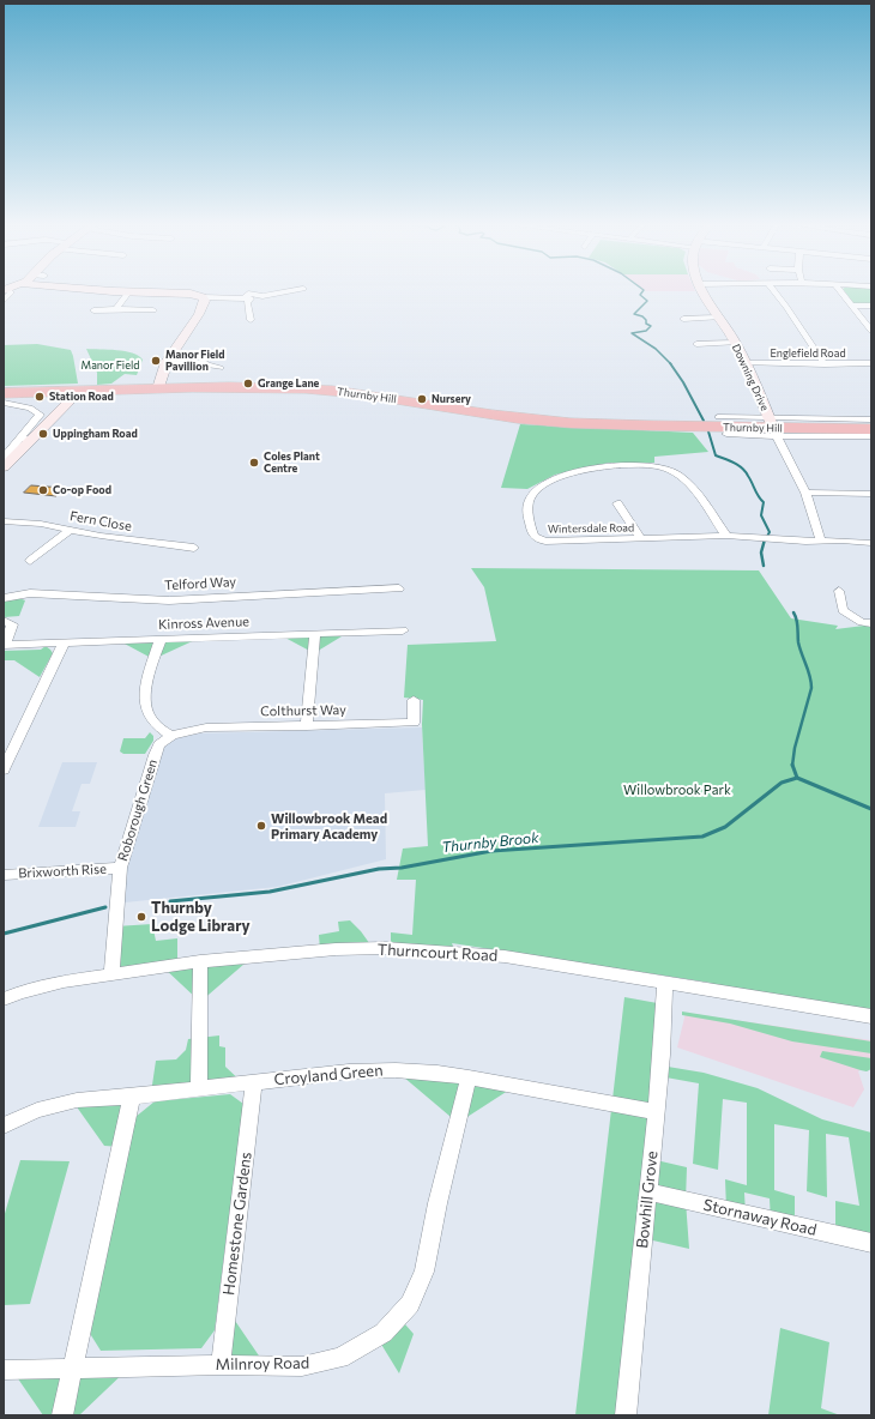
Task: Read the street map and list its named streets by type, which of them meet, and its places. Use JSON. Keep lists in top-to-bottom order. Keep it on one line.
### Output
{"streets":{"highway":["Thurnby Hill"],"street":["Englefield Road","Downing Drive","Fern Close","Wintersdale Road","Telford Way","Kinross Avenue","Colthurst Way","Roborough Green","Brixworth Rise","Thurncourt Road","Croyland Green","Bowhill Grove","Stornaway Road","Homestone Gardens","Milnroy Road"]},"crossings":[["Englefield Road","Downing Drive"],["Downing Drive","Thurnby Hill"],["Colthurst Way","Roborough Green"],["Roborough Green","Brixworth Rise"],["Roborough Green","Thurncourt Road"],["Thurncourt Road","Bowhill Grove"],["Croyland Green","Bowhill Grove"],["Croyland Green","Homestone Gardens"],["Croyland Green","Milnroy Road"],["Bowhill Grove","Stornaway Road"],["Homestone Gardens","Milnroy Road"]],"water":["Thurnby Brook"],"parks":["Manor Field","Willowbrook Park"],"places":["Manor Field Pavillion","Grange Lane","Station Road","Nursery","Uppingham Road","Coles Plant Centre","Co-op Food","Willowbrook Mead Primary Academy","Thurnby Lodge Library"]}
